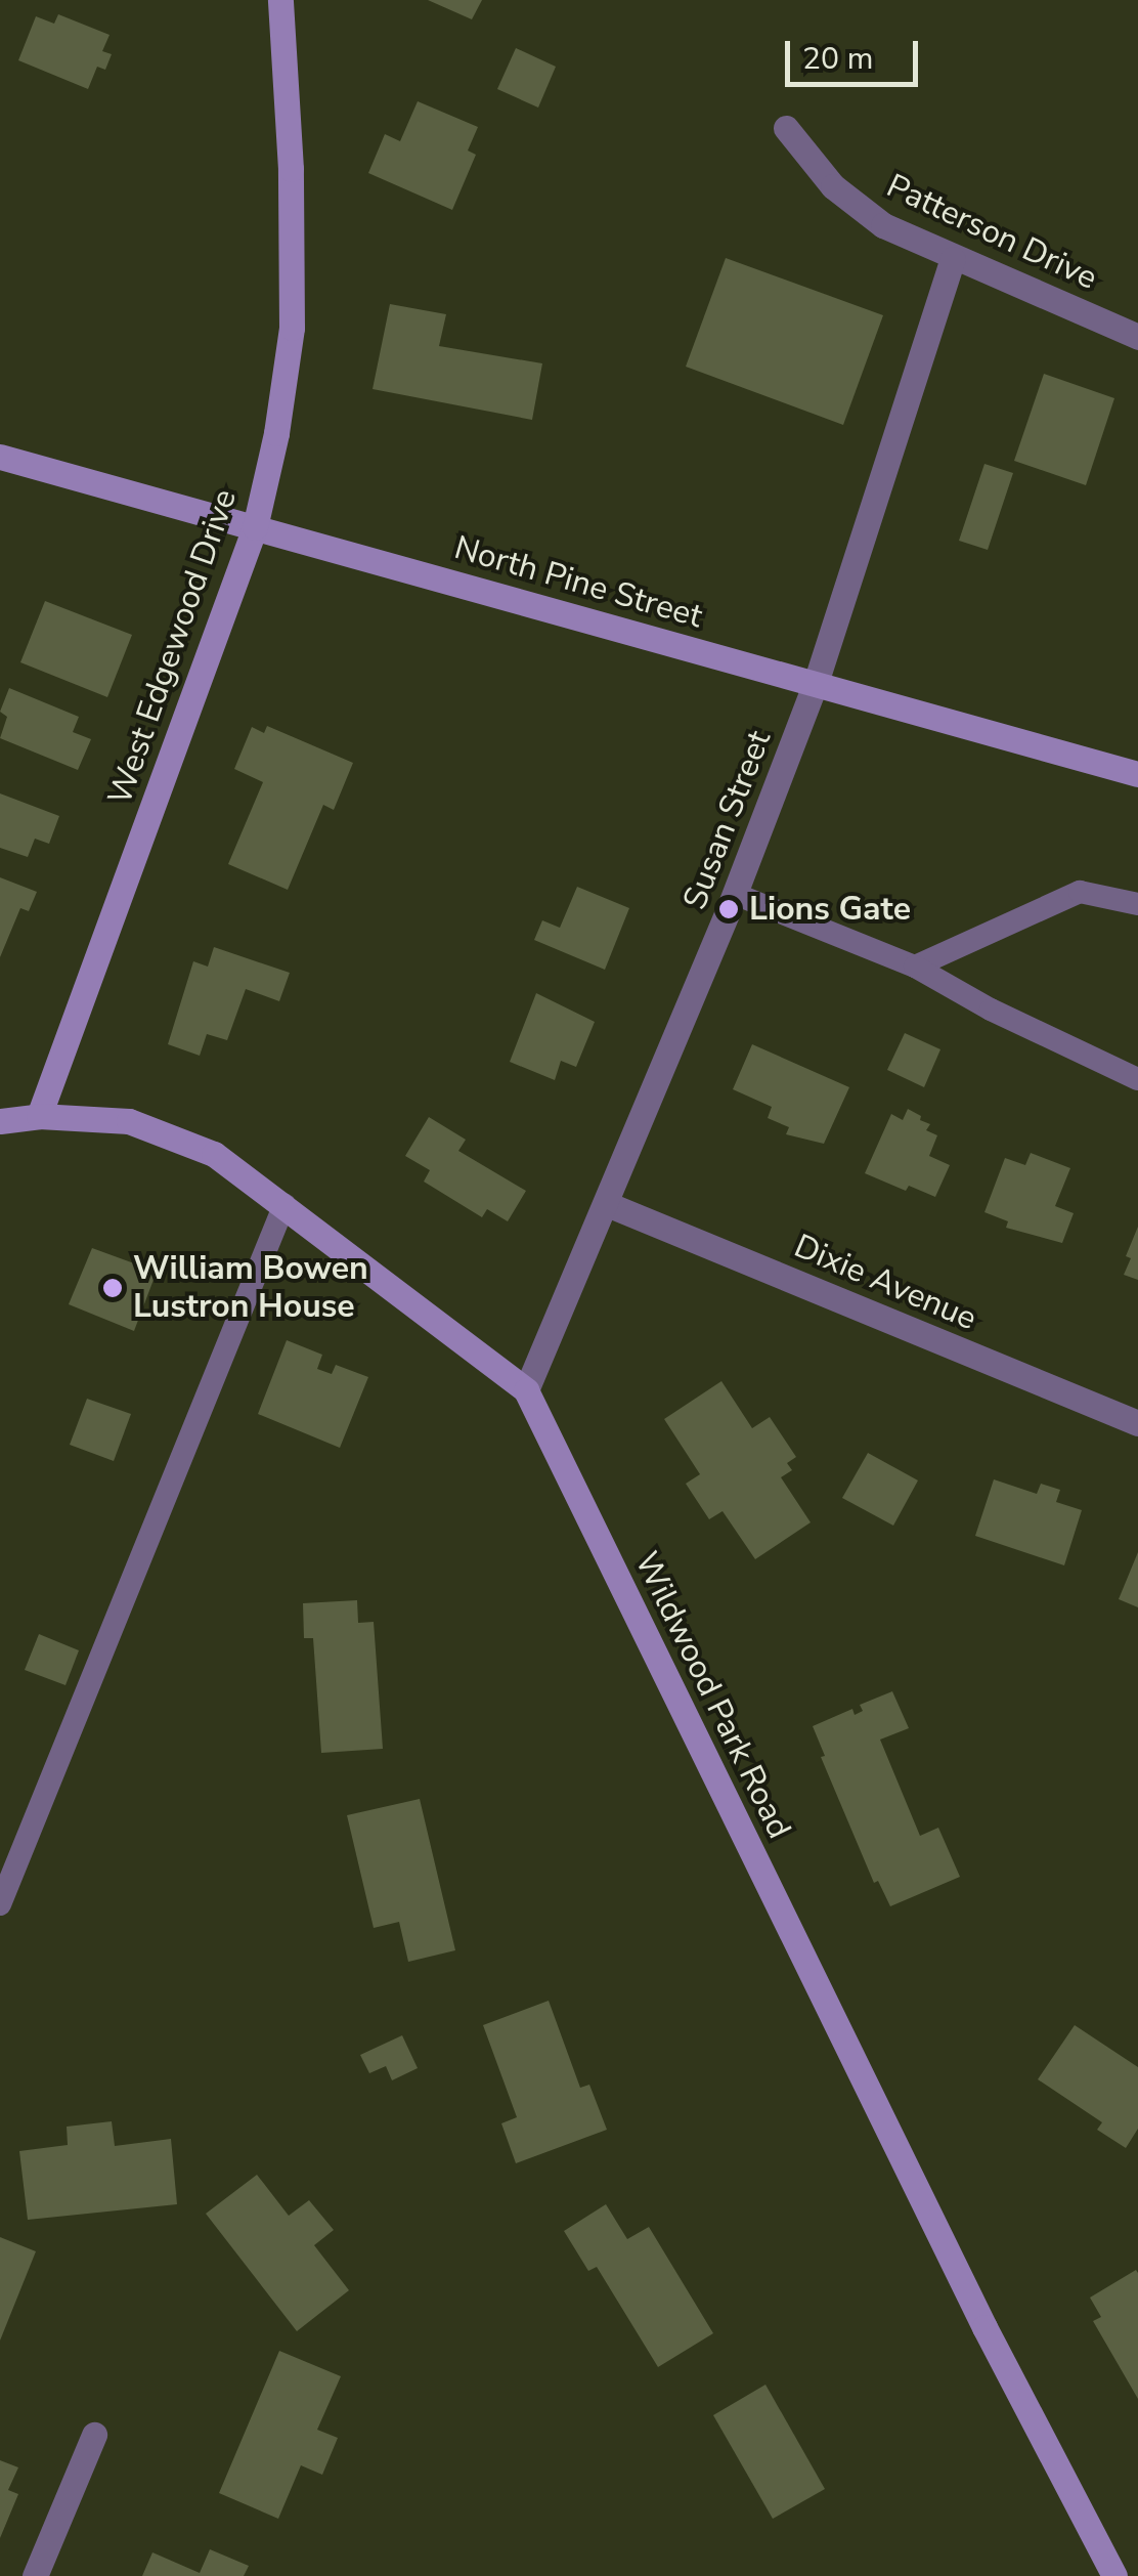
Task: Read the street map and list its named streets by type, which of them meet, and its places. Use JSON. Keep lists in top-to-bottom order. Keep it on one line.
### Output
{"streets":{"street":["Patterson Drive","North Pine Street","West Edgewood Drive","Susan Street","Dixie Avenue","Wildwood Park Road"]},"crossings":[["Patterson Drive","Susan Street"],["North Pine Street","West Edgewood Drive"],["North Pine Street","Susan Street"],["West Edgewood Drive","Wildwood Park Road"],["Susan Street","Dixie Avenue"],["Susan Street","Wildwood Park Road"]],"places":["Lions Gate","William Bowen Lustron House"],"scale_bar":"20 m"}
